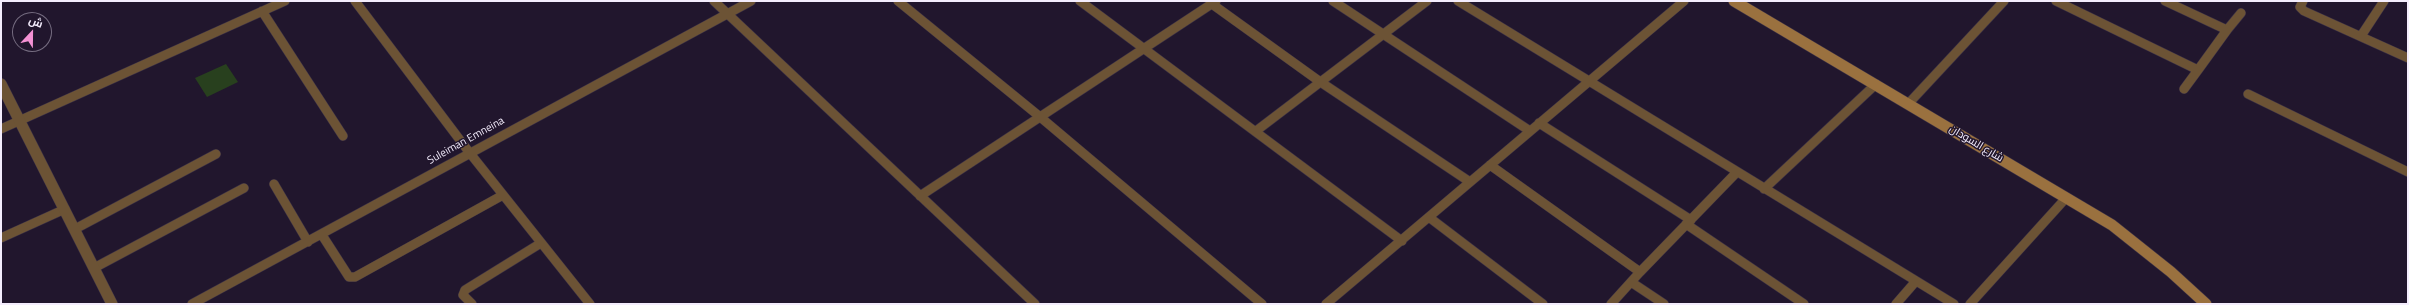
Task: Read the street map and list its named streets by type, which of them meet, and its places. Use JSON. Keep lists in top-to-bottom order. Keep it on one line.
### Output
{"streets":{"main road":["شارع السودان"],"street":["Suleiman Emneina"]},"north":"top"}
